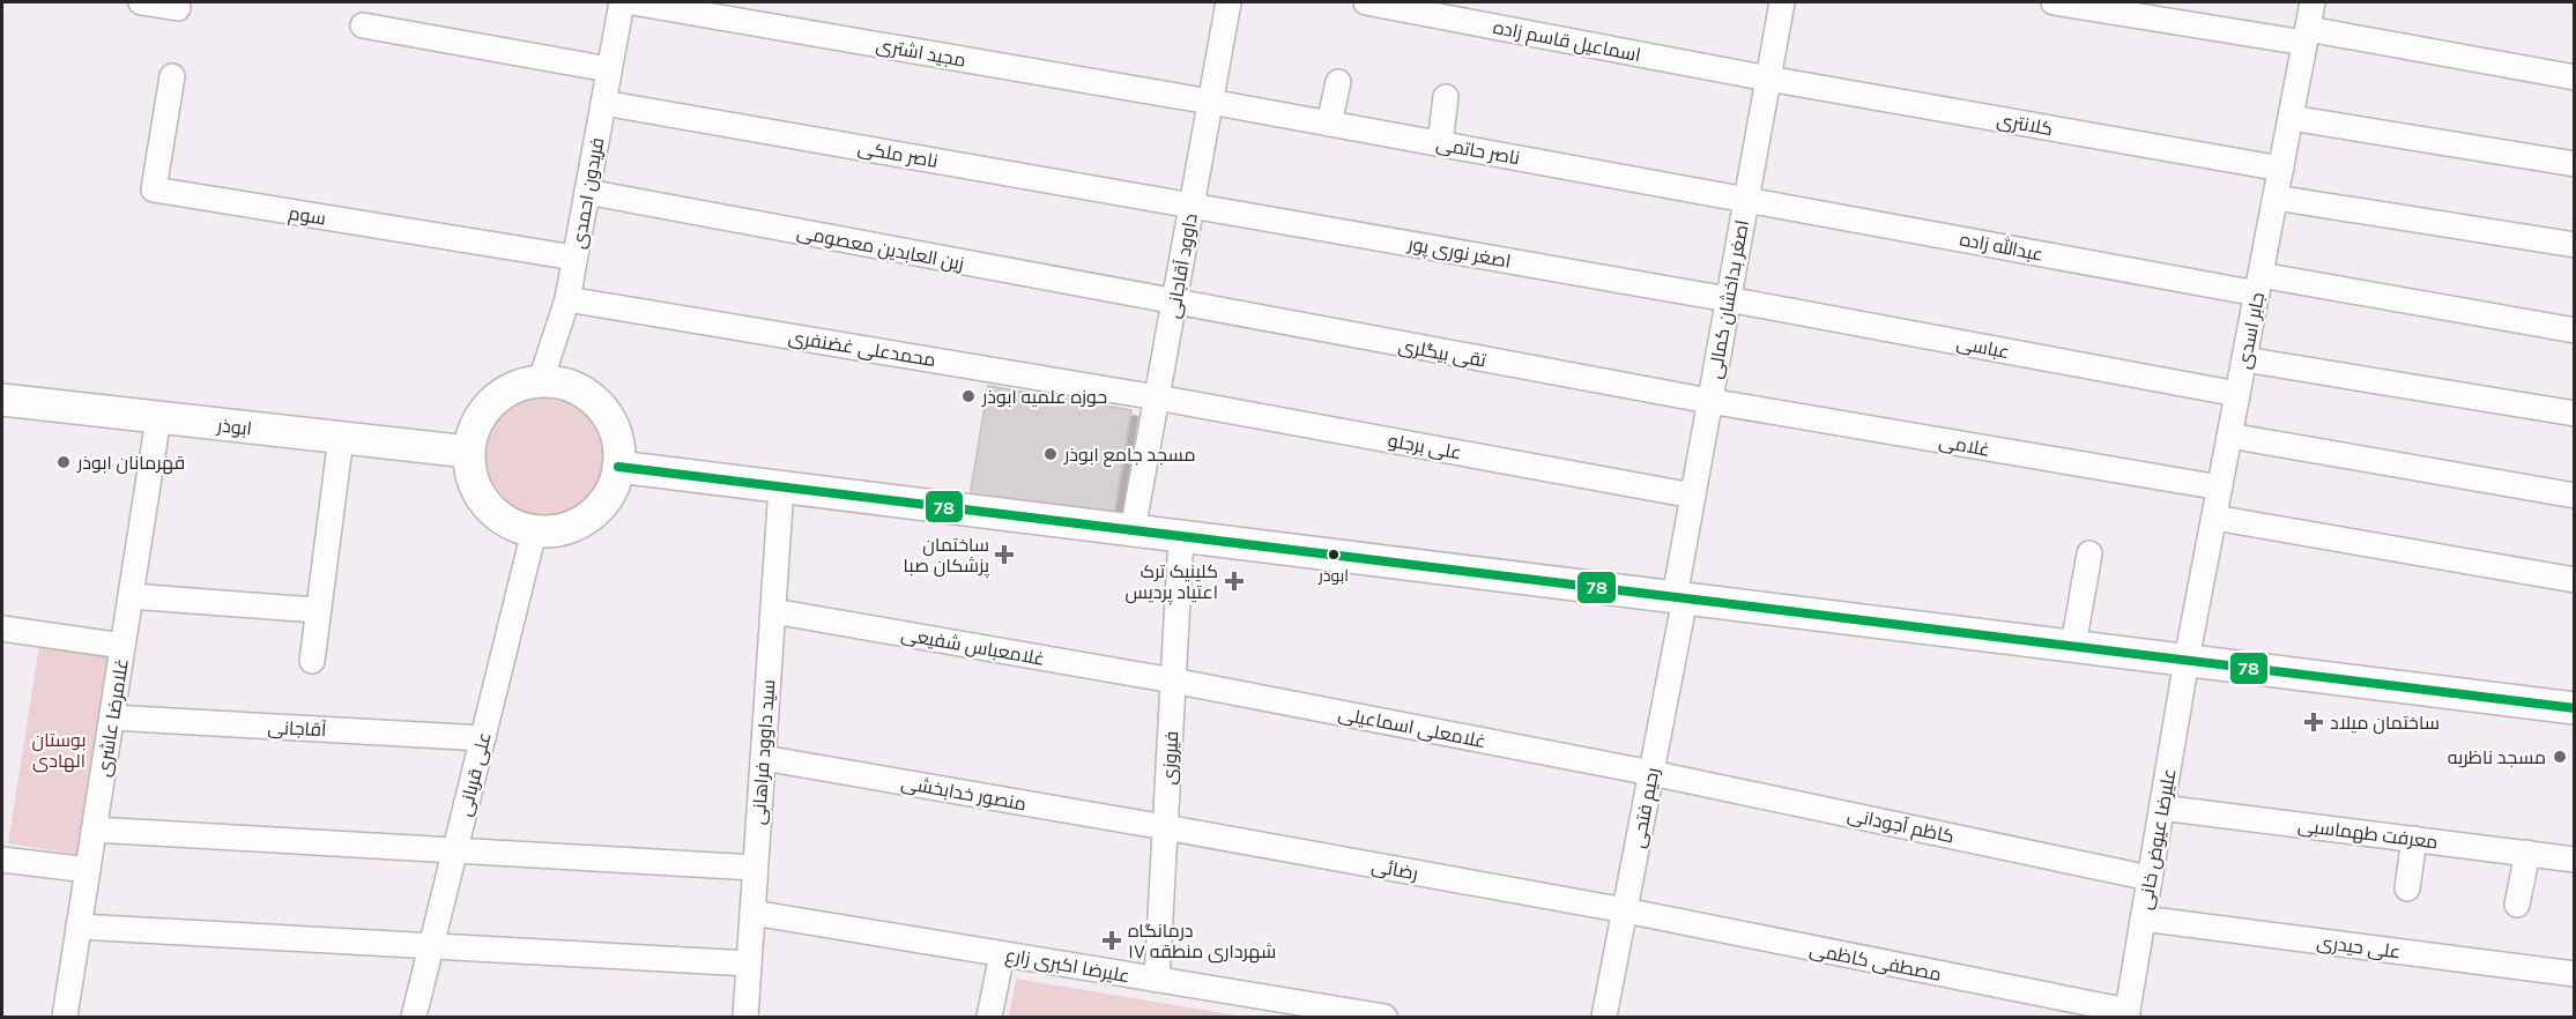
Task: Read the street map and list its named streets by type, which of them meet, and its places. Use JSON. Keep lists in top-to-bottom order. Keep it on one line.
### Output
{"streets":{"main road":["ابوذر"],"street":["اسماعیل قاسم زاده","مجید اشتری","کلانتری","ناصر حاتمی","ناصر ملکی","فریدون احمدی","سوم","عبدالله زاده","زین العابدین معصومی","اصغر نوری پور","داوود آقاجانی","اصغر بداخشان کمالی","جابر اسدی","عباسی","محمدعلی غضنفری","تقی بیگلری","غلامی","علی برجلو","غلامعباس شفیعی","غلامرضا عاشری","غلامعلی اسماعیلی","آقاجانی","سید داوود فراهانی","فیروزی","علی قربانی","منصور خدابخشی","رحیم فتحی","کاظم آجودانی","معرفت طهماسبی","علیرضا عیوض خانی","رضائی","علی حیدری","مصطفی کاظمی","علیرضا اکبری زارع"]},"crossings":[["اسماعیل قاسم زاده","کلانتری"],["اسماعیل قاسم زاده","اصغر بداخشان کمالی"],["مجید اشتری","ناصر حاتمی"],["مجید اشتری","داوود آقاجانی"],["کلانتری","اصغر بداخشان کمالی"],["کلانتری","جابر اسدی"],["ناصر حاتمی","عبدالله زاده"],["ناصر حاتمی","داوود آقاجانی"],["ناصر حاتمی","اصغر بداخشان کمالی"],["ناصر ملکی","فریدون احمدی"],["ناصر ملکی","اصغر نوری پور"],["ناصر ملکی","داوود آقاجانی"],["فریدون احمدی","سوم"],["فریدون احمدی","زین العابدین معصومی"],["فریدون احمدی","محمدعلی غضنفری"],["فریدون احمدی","ابوذر"],["فریدون احمدی","علی قربانی"],["عبدالله زاده","اصغر بداخشان کمالی"],["عبدالله زاده","جابر اسدی"],["زین العابدین معصومی","داوود آقاجانی"],["زین العابدین معصومی","تقی بیگلری"],["اصغر نوری پور","داوود آقاجانی"],["اصغر نوری پور","اصغر بداخشان کمالی"],["اصغر نوری پور","عباسی"],["داوود آقاجانی","محمدعلی غضنفری"],["داوود آقاجانی","تقی بیگلری"],["داوود آقاجانی","علی برجلو"],["اصغر بداخشان کمالی","عباسی"],["اصغر بداخشان کمالی","تقی بیگلری"],["اصغر بداخشان کمالی","غلامی"],["اصغر بداخشان کمالی","علی برجلو"],["اصغر بداخشان کمالی","رحیم فتحی"],["جابر اسدی","عباسی"],["جابر اسدی","غلامی"],["جابر اسدی","علیرضا عیوض خانی"],["محمدعلی غضنفری","علی برجلو"],["تقی بیگلری","غلامی"],["ابوذر","غلامرضا عاشری"],["ابوذر","علی قربانی"],["غلامعباس شفیعی","غلامعلی اسماعیلی"],["غلامعباس شفیعی","سید داوود فراهانی"],["غلامعباس شفیعی","فیروزی"],["غلامرضا عاشری","آقاجانی"],["غلامعلی اسماعیلی","فیروزی"],["غلامعلی اسماعیلی","رحیم فتحی"],["غلامعلی اسماعیلی","کاظم آجودانی"],["آقاجانی","علی قربانی"],["سید داوود فراهانی","منصور خدابخشی"],["سید داوود فراهانی","علیرضا اکبری زارع"],["فیروزی","منصور خدابخشی"],["فیروزی","رضائی"],["فیروزی","علیرضا اکبری زارع"],["منصور خدابخشی","رضائی"],["رحیم فتحی","کاظم آجودانی"],["رحیم فتحی","رضائی"],["رحیم فتحی","مصطفی کاظمی"],["کاظم آجودانی","علیرضا عیوض خانی"],["معرفت طهماسبی","علیرضا عیوض خانی"],["علیرضا عیوض خانی","علی حیدری"],["علیرضا عیوض خانی","مصطفی کاظمی"],["رضائی","مصطفی کاظمی"]],"parks":["بوستان الهادی"],"places":{"other":["حوزه علمیه ابوذر","مسجد جامع ابوذر","قهرمانان ابوذر","ابوذر","مسجد ناظریه"],"health":["ساختمان پزشکان صبا","کلینیک ترک اعتیاد پردیس","ساختمان میلاد","درمانگاه شهرداری منطقه ۱۷"]},"lines":["transit line 78"]}
